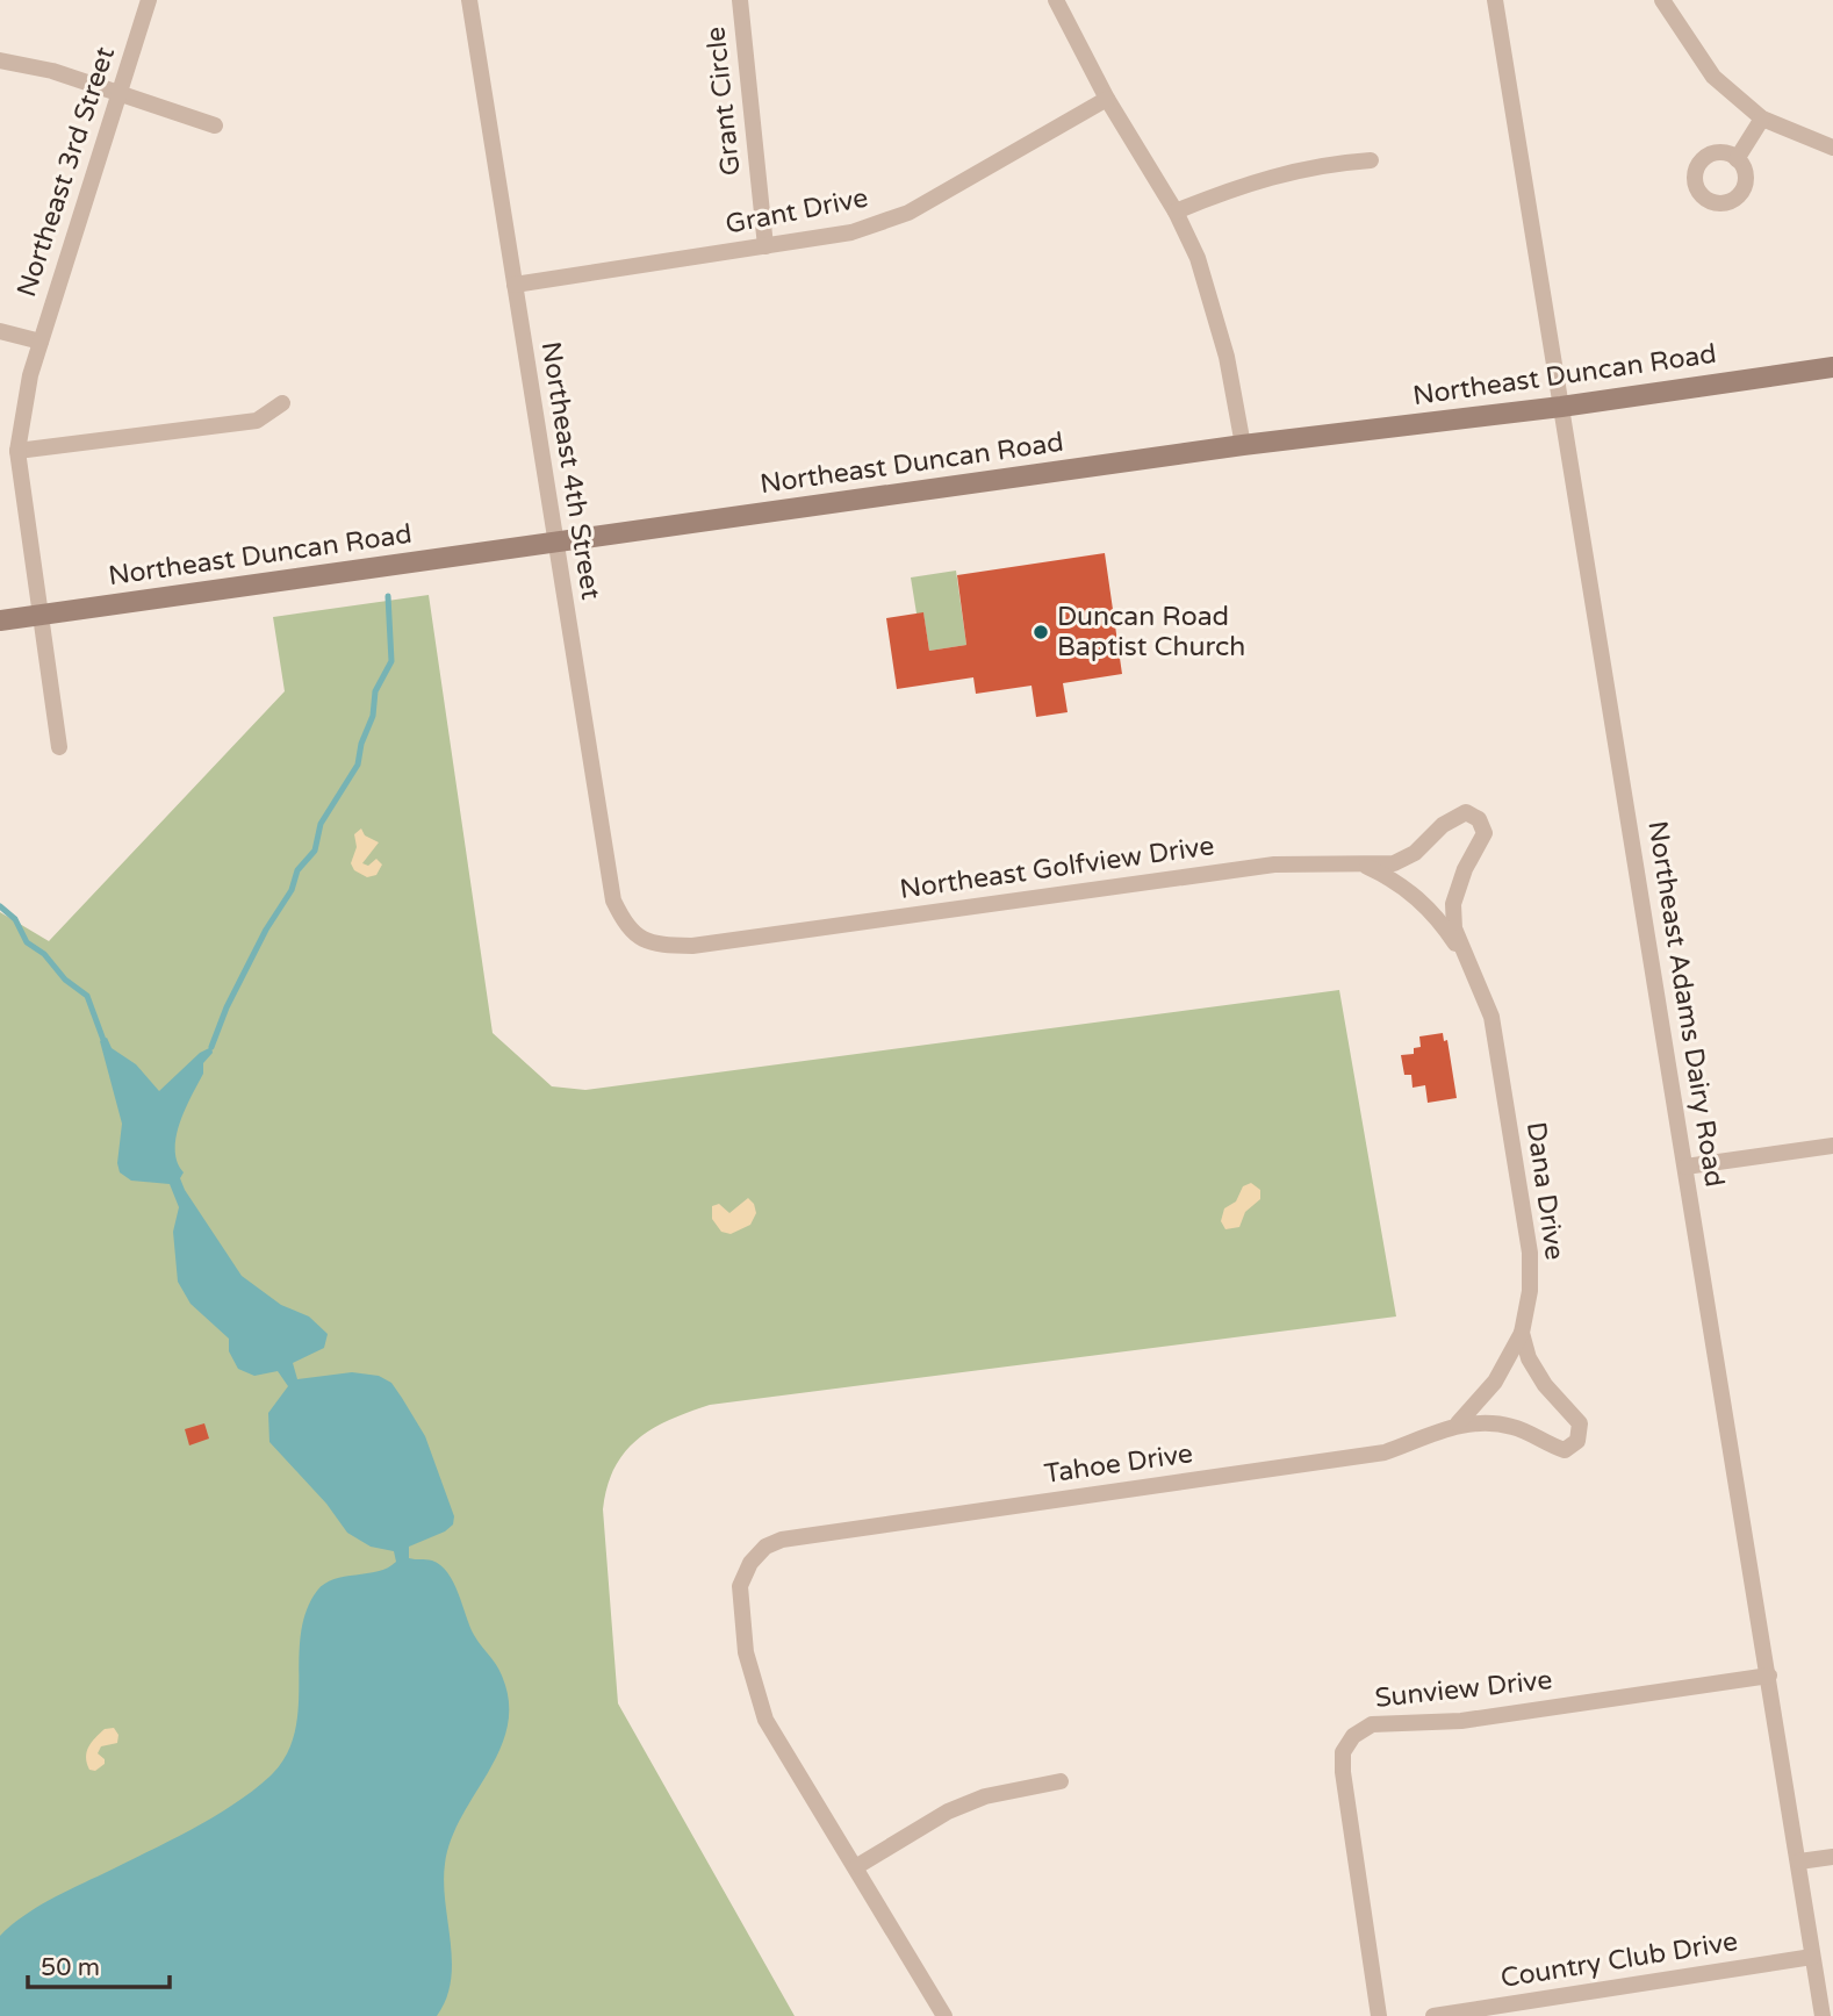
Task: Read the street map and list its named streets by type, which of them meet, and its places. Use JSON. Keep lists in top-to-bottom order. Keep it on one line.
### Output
{"streets":{"street":["Grant Circle","Northeast 3rd Street","Grant Drive","Northeast Duncan Road","Northeast 4th Street","Northeast Golfview Drive","Northeast Adams Dairy Road","Dana Drive","Tahoe Drive","Sunview Drive","Country Club Drive"]},"crossings":[["Grant Circle","Grant Drive"],["Northeast 3rd Street","Northeast Duncan Road"],["Grant Drive","Northeast 4th Street"],["Northeast Duncan Road","Northeast 4th Street"],["Northeast Duncan Road","Northeast Adams Dairy Road"],["Northeast 4th Street","Northeast Golfview Drive"],["Northeast Golfview Drive","Dana Drive"],["Northeast Adams Dairy Road","Sunview Drive"],["Northeast Adams Dairy Road","Country Club Drive"],["Dana Drive","Tahoe Drive"]],"places":["Duncan Road Baptist Church"],"scale_bar":"50 m"}
